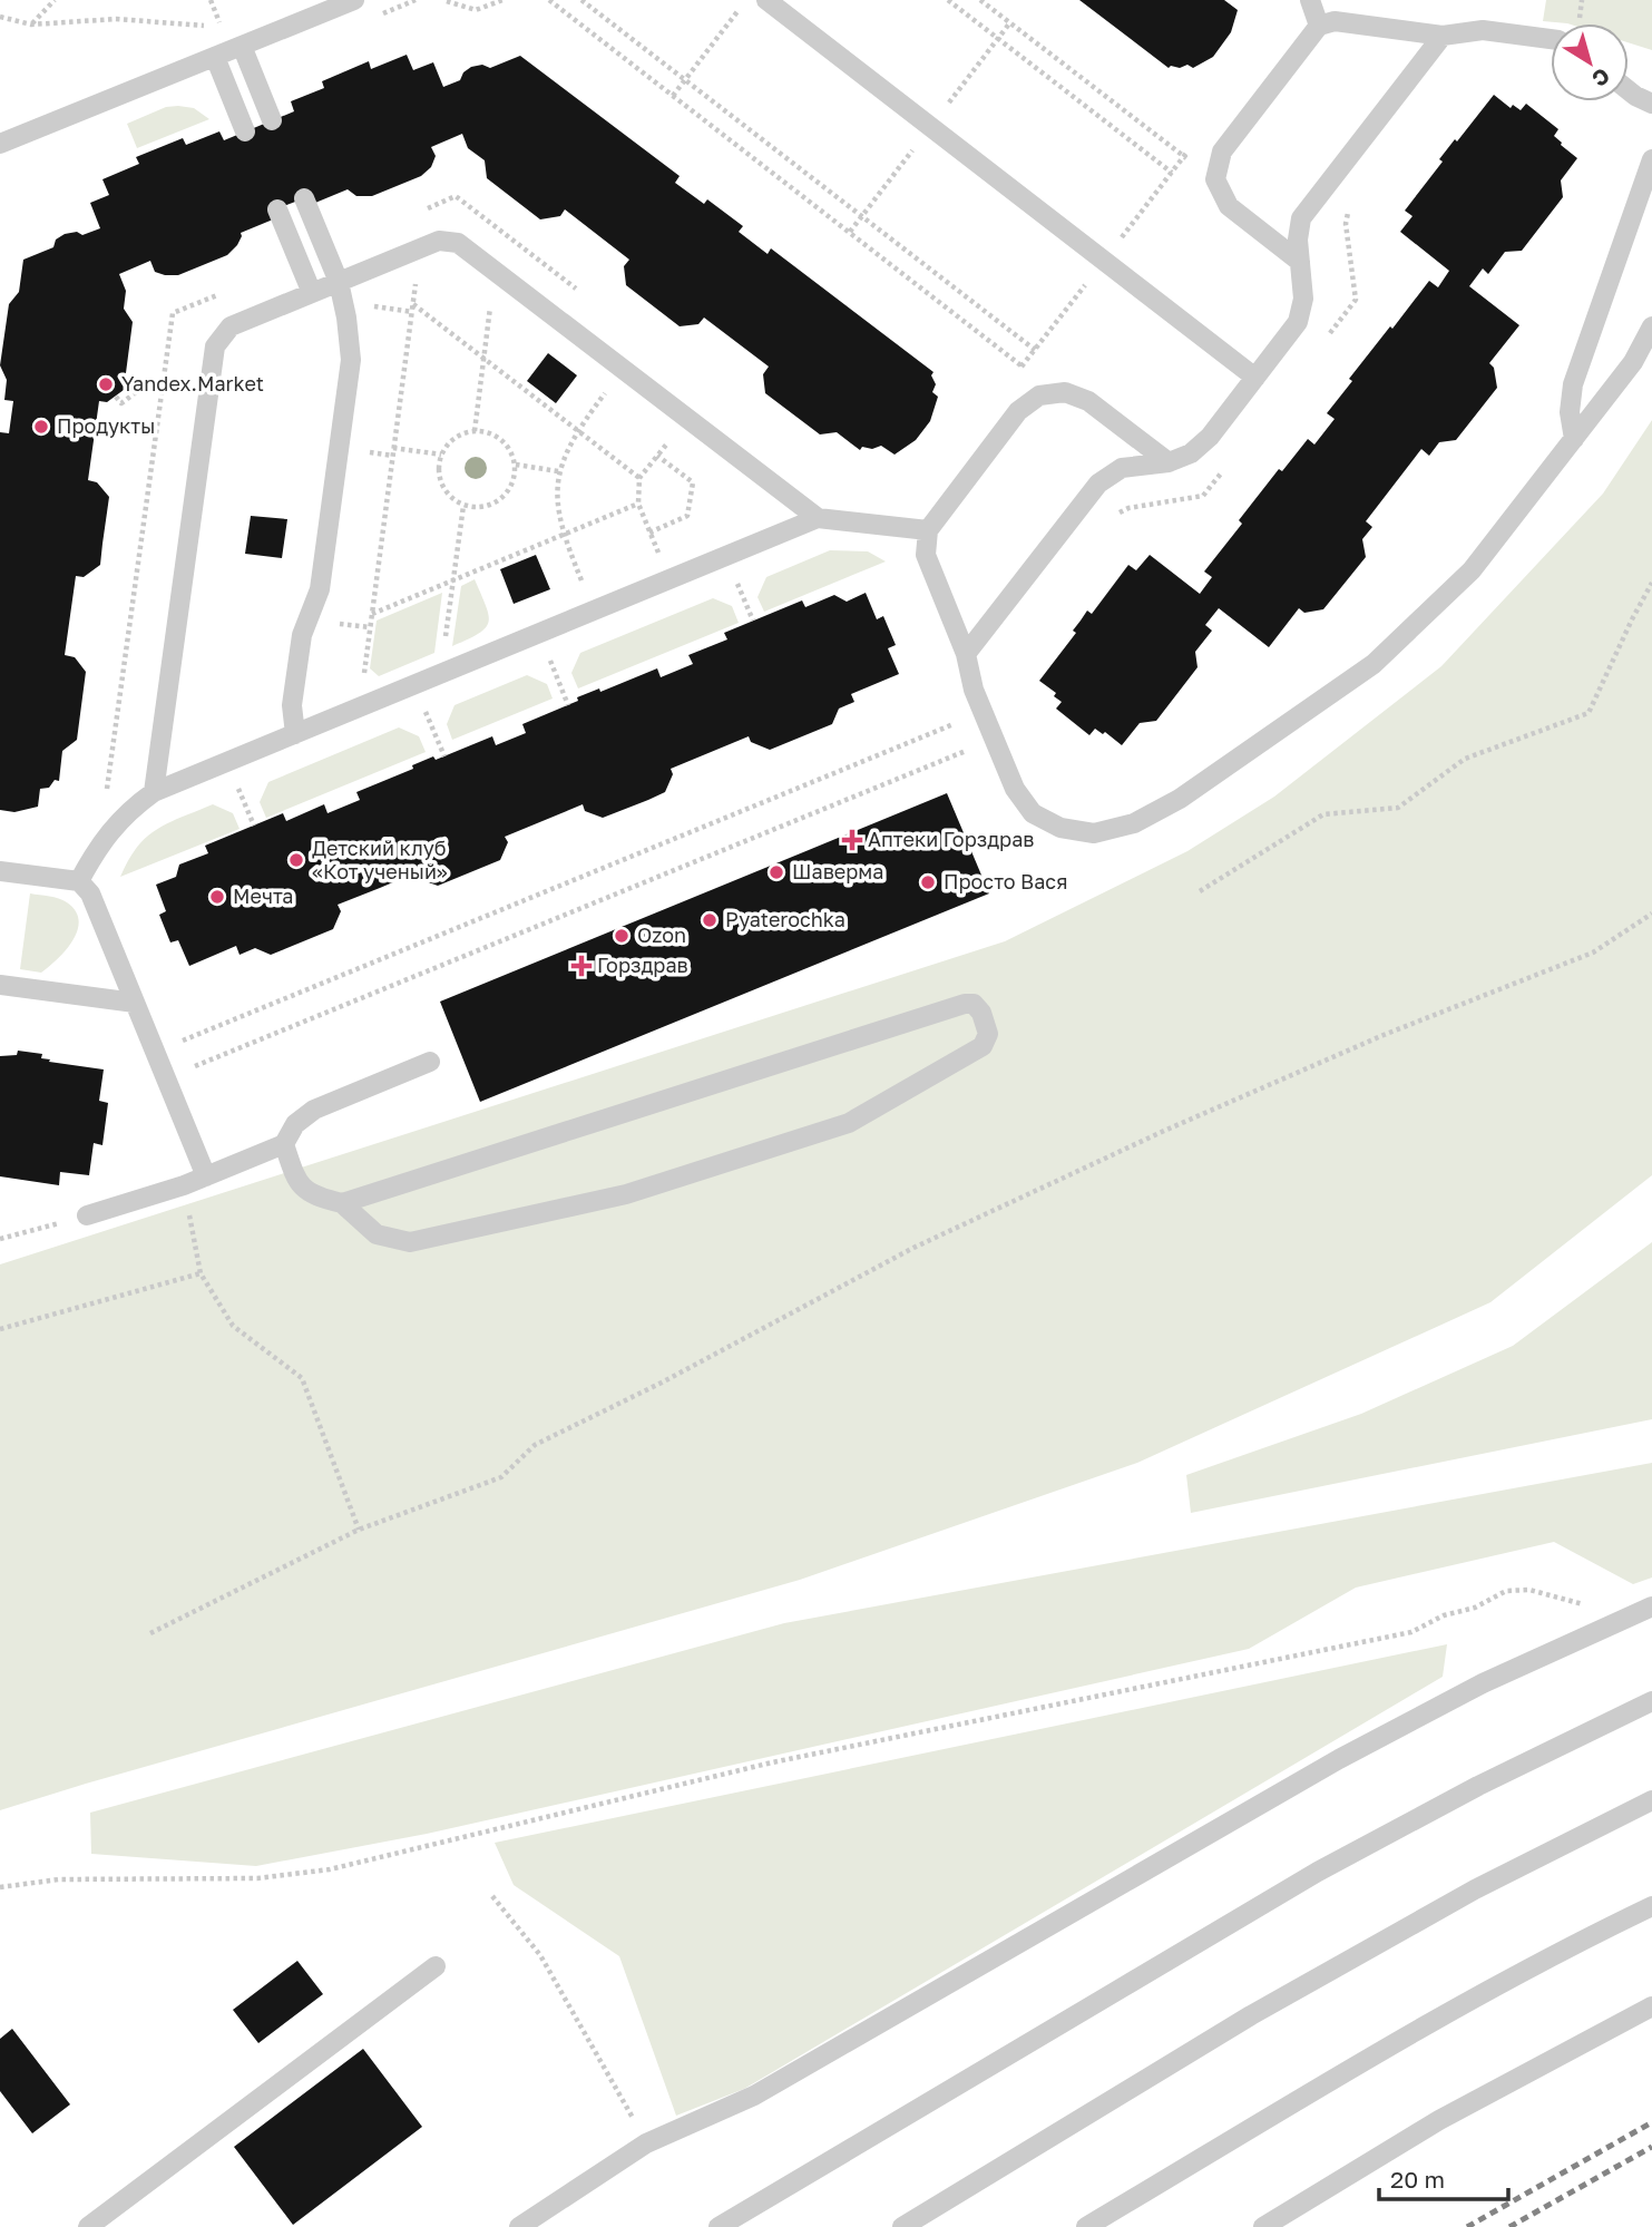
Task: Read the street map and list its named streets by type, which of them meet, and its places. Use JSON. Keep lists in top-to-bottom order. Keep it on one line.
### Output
{"places":{"other":["Yandex.Market","Продукты","Детский клуб «Кот ученый»","Шаверма","Просто Вася","Мечта","Pyaterochka","Ozon"],"health":["Аптеки Горздрав","Горздрав"]},"scale_bar":"20 m","north":"bottom right"}
